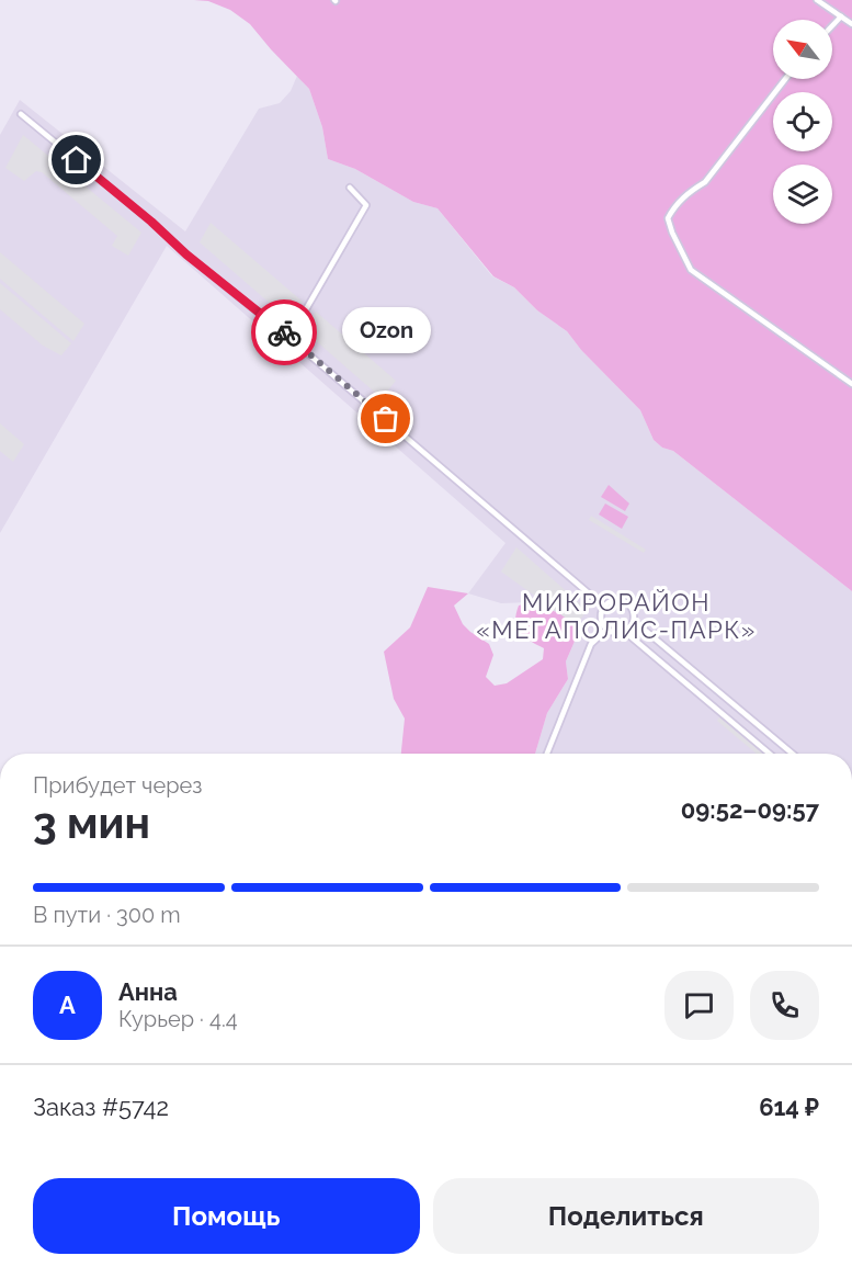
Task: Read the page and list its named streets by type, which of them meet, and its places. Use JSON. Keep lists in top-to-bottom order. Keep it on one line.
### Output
{"districts":["МИКРОРАЙОН «МЕГАПОЛИС-ПАРК»"],"places":["Ozon"],"north":"top left","page":{"bubble":"Ozon","heading":["3 мин","Прибудет через","09:52–09:57"],"panel":["Анна","Курьер · 4.4","Заказ #5742","614 ₽"],"bar":"В пути · 300 m","round":"А","buttons":["Помощь","Поделиться"]}}
